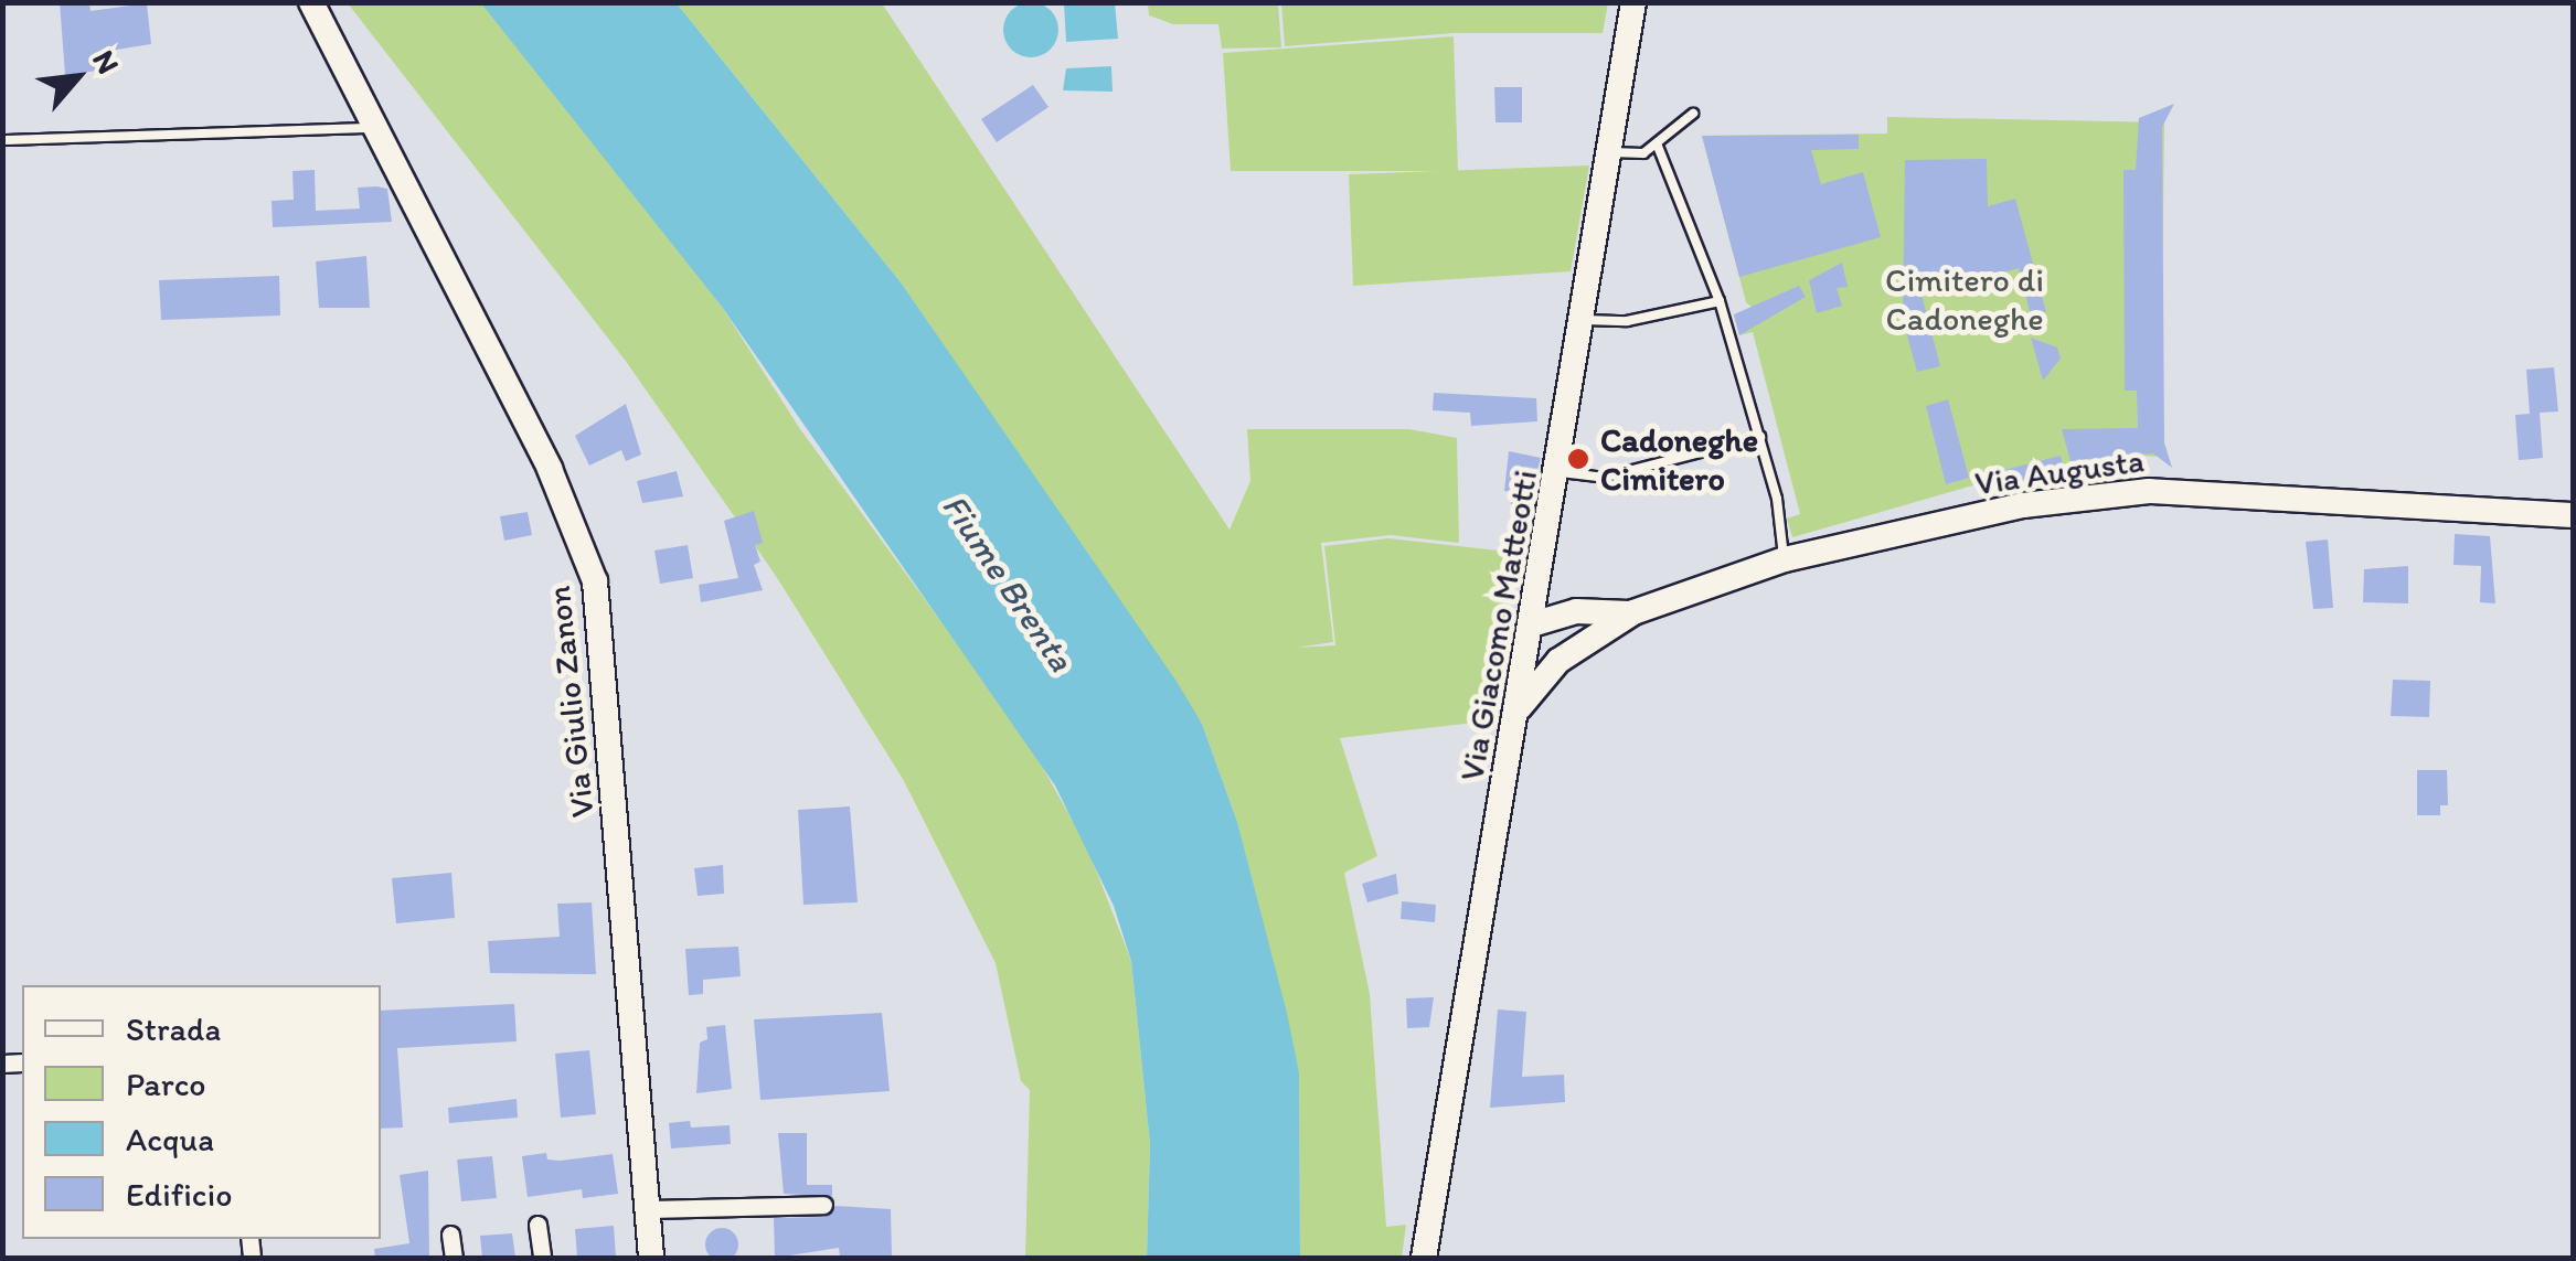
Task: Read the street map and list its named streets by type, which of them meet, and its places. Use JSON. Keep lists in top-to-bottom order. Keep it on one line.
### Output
{"streets":{"street":["Via Augusta","Via Giacomo Matteotti","Via Giulio Zanon"]},"crossings":[["Via Augusta","Via Giacomo Matteotti"]],"water":["Fiume Brenta"],"parks":["Cimitero di Cadoneghe"],"places":["Cadoneghe Cimitero"],"legend":["Strada","Parco","Acqua","Edificio"],"north":"top right"}
